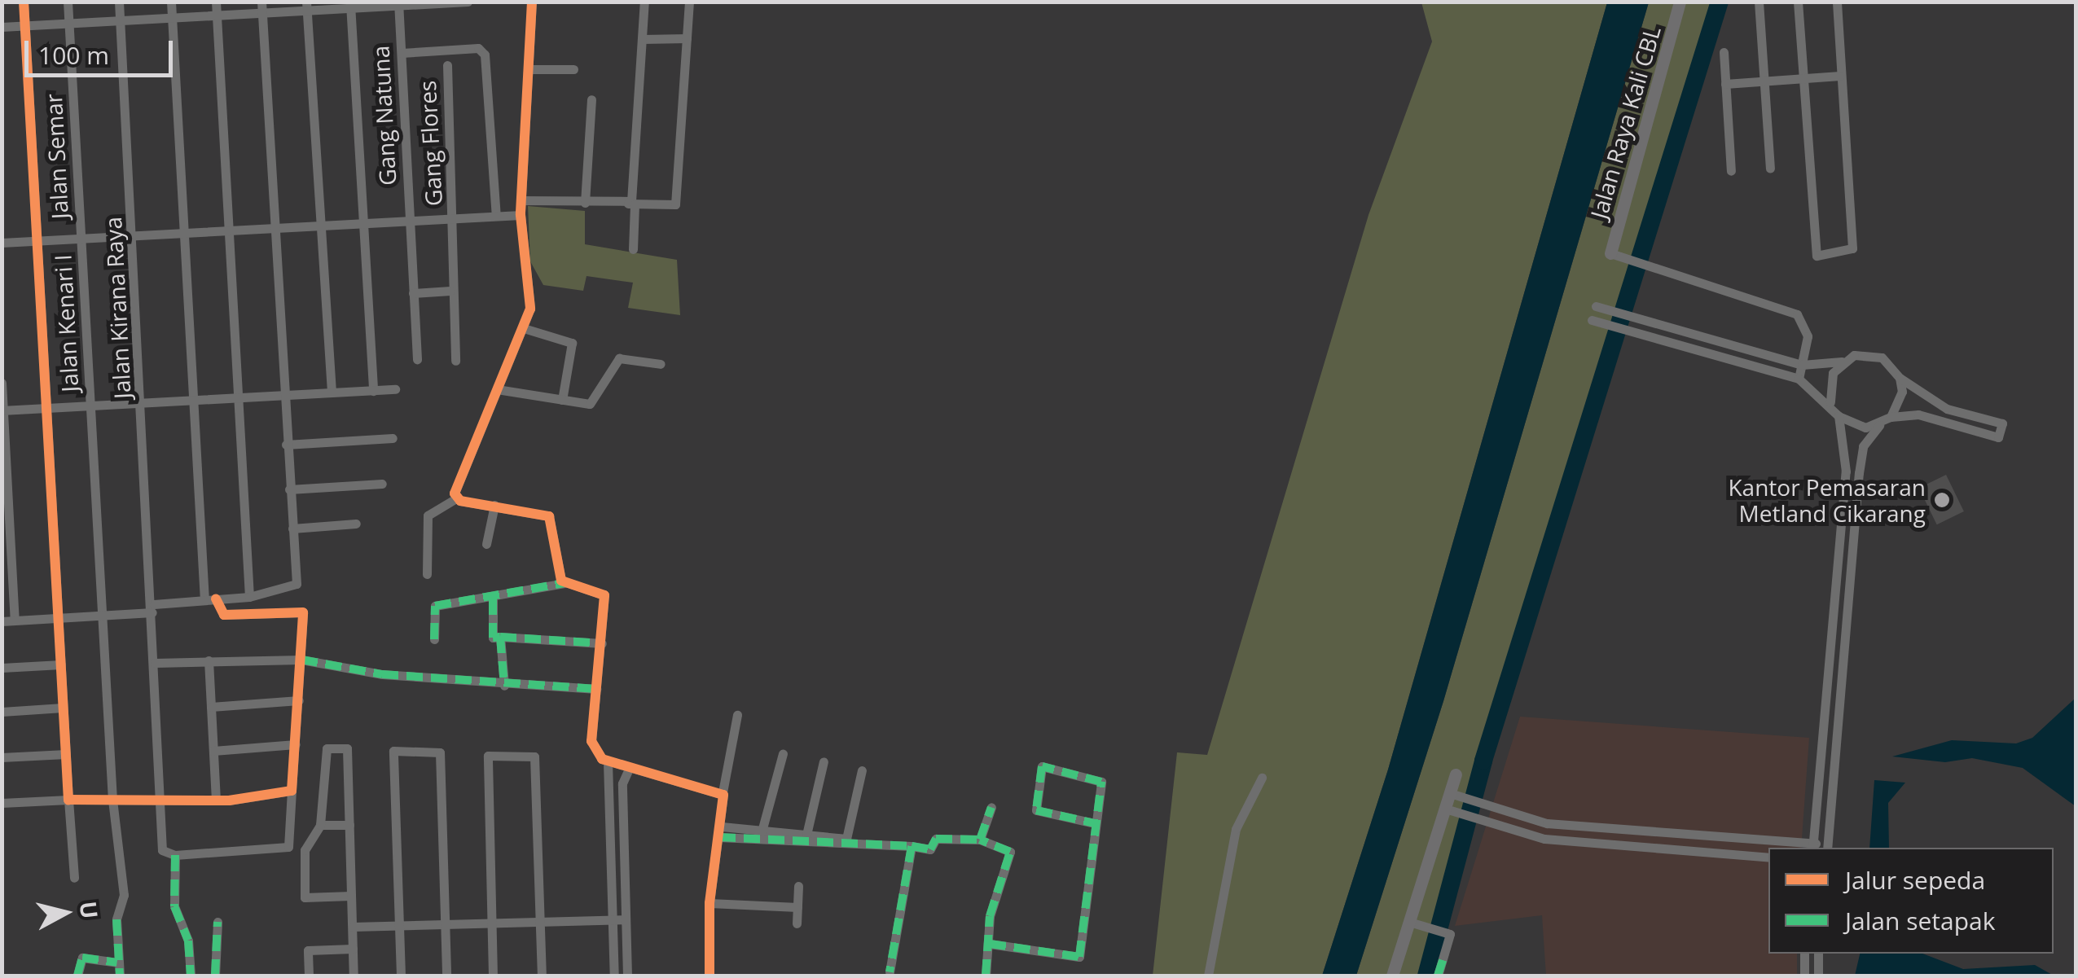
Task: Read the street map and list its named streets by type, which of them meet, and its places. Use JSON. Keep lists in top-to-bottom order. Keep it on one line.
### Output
{"streets":{"main road":["Jalan Raya Kali CBL"],"street":["Gang Natuna","Gang Flores","Jalan Semar","Jalan Kirana Raya","Jalan Kenari I"]},"crossings":[["Jalan Semar","Jalan Kenari I"]],"places":["Kantor Pemasaran Metland Cikarang"],"legend":["Jalur sepeda","Jalan setapak"],"scale_bar":"100 m","north":"right"}
